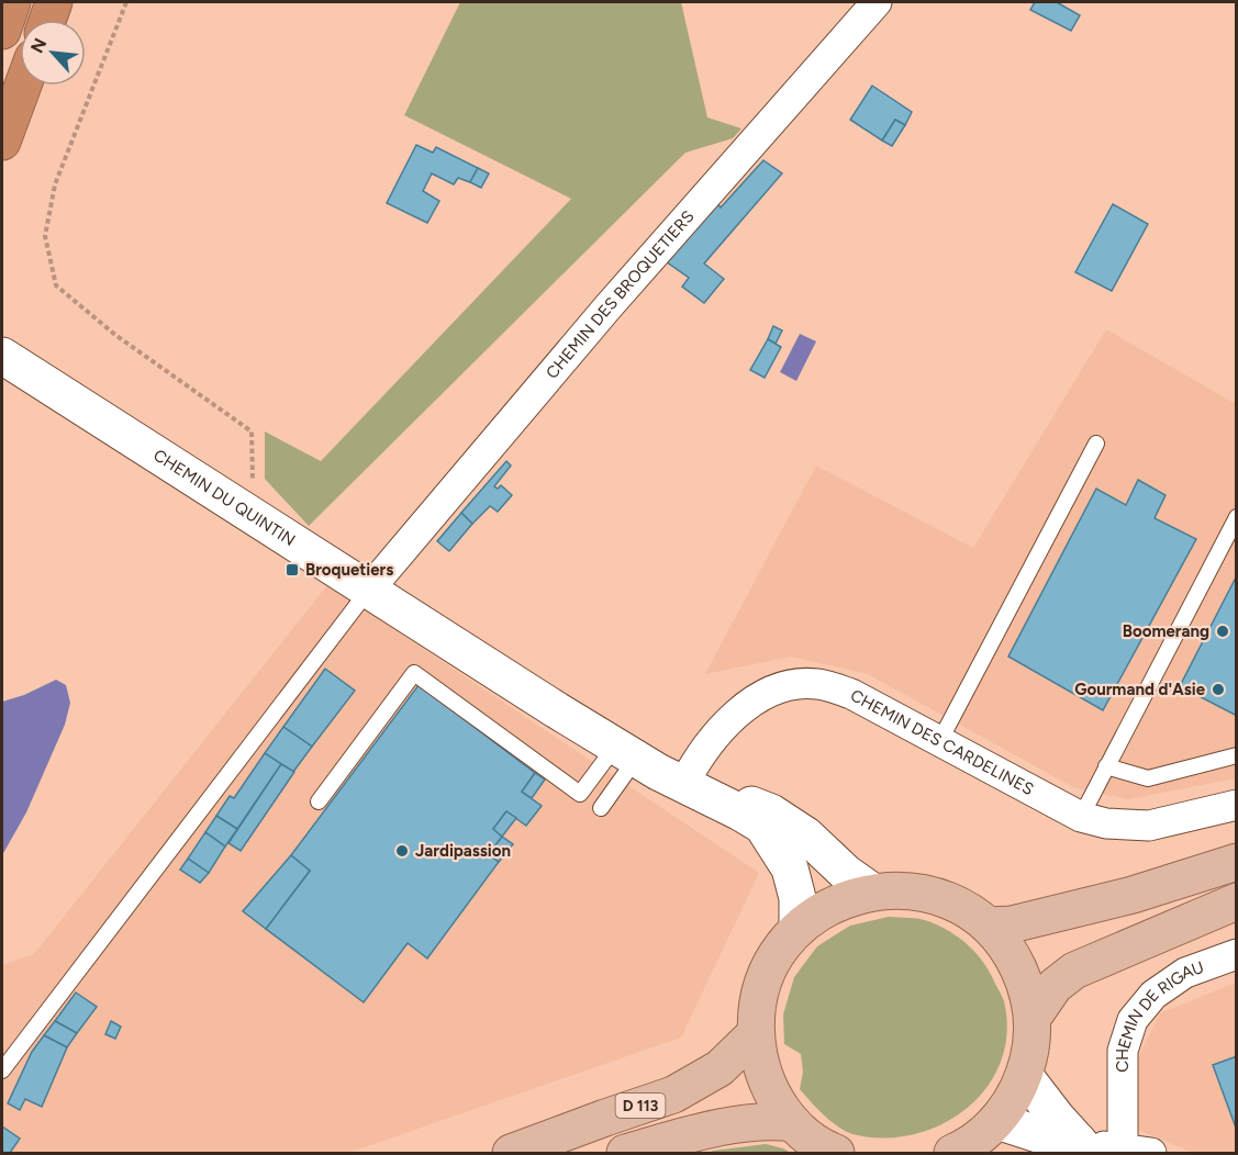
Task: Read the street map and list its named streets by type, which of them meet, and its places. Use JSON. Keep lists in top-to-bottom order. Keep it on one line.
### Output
{"streets":{"main road":["D 113"],"street":["CHEMIN DES BROQUETIERS","CHEMIN DU QUINTIN","CHEMIN DES CARDELINES","CHEMIN DE RIGAU"]},"crossings":[["CHEMIN DES BROQUETIERS","CHEMIN DU QUINTIN"],["CHEMIN DU QUINTIN","CHEMIN DES CARDELINES"]],"places":{"transit":["Broquetiers"],"other":["Boomerang","Gourmand d'Asie","Jardipassion"]},"north":"top left"}
